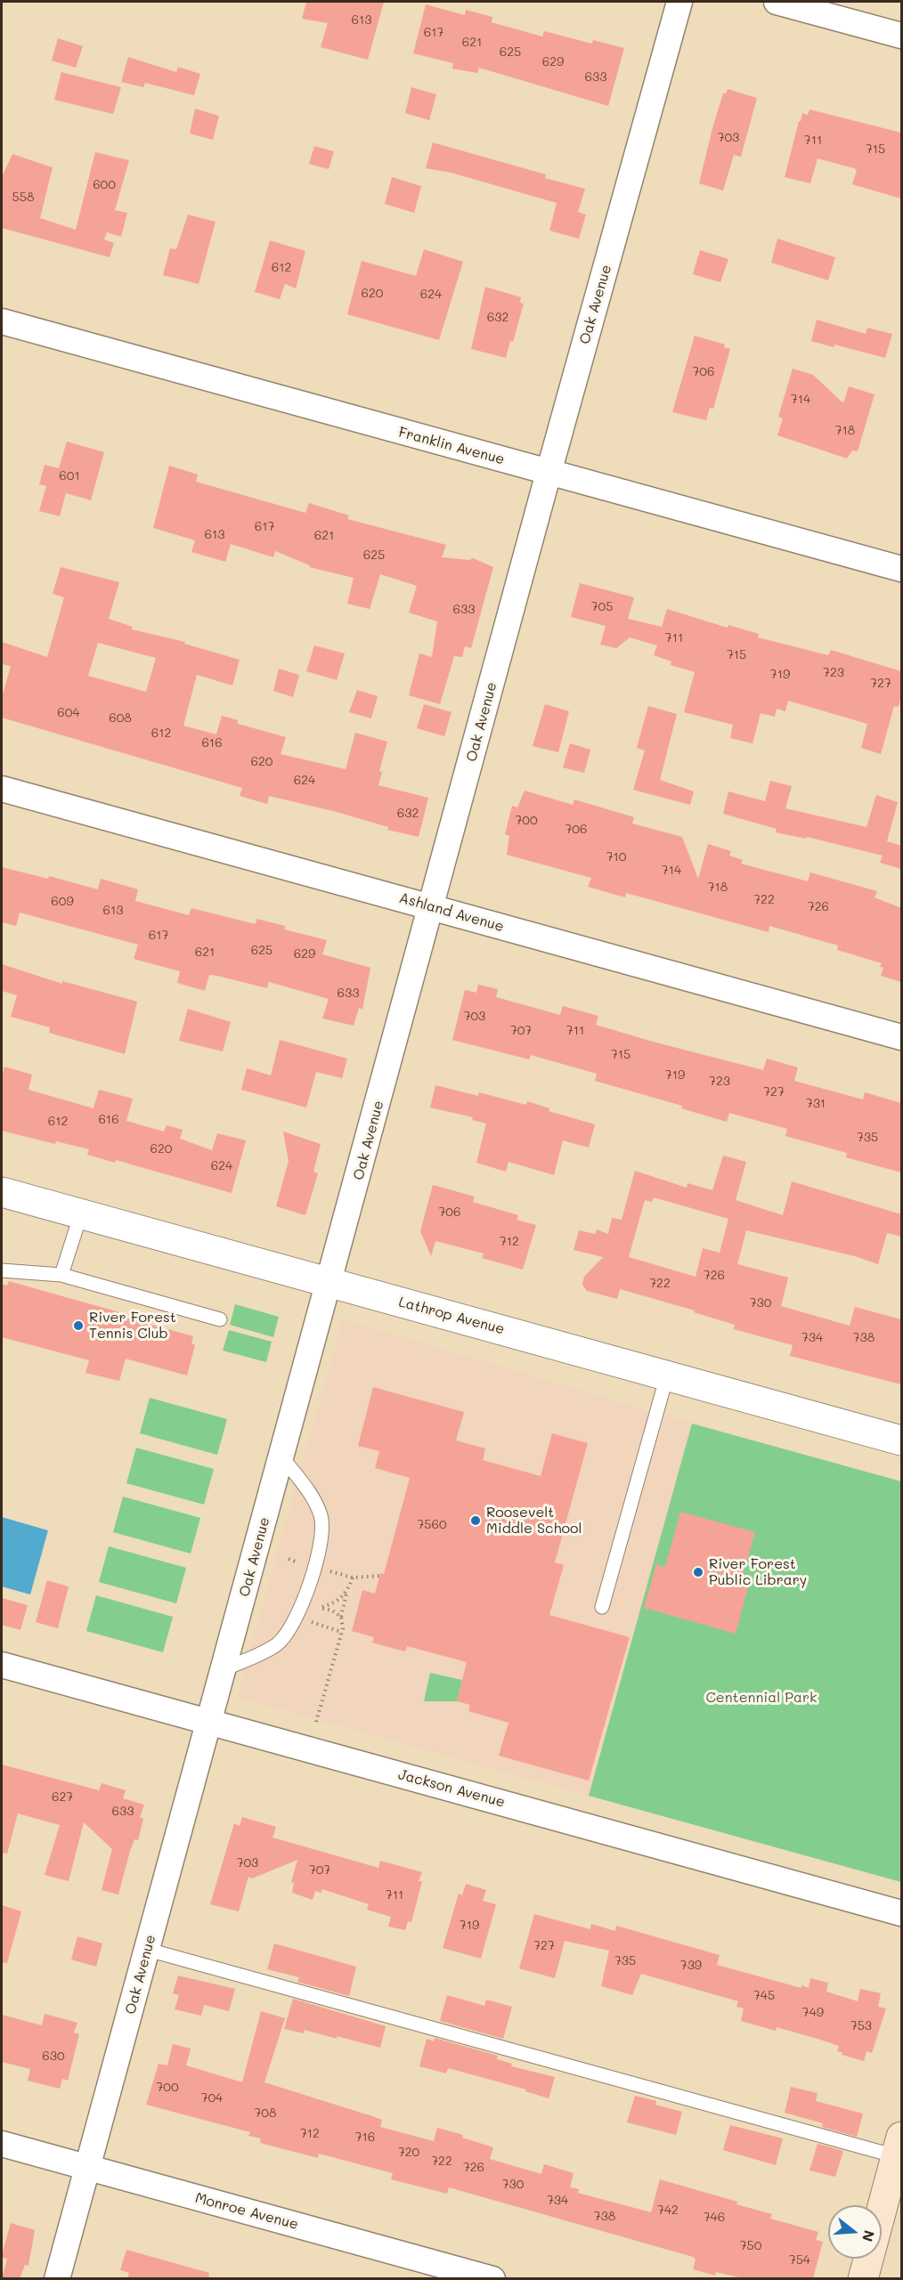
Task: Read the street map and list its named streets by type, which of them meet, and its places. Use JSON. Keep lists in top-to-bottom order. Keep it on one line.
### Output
{"streets":{"street":["Oak Avenue","Franklin Avenue","Ashland Avenue","Lathrop Avenue","Jackson Avenue","Monroe Avenue"]},"crossings":[["Oak Avenue","Franklin Avenue"],["Oak Avenue","Ashland Avenue"],["Oak Avenue","Lathrop Avenue"],["Oak Avenue","Jackson Avenue"],["Oak Avenue","Monroe Avenue"]],"parks":["Centennial Park"],"places":["River Forest Tennis Club","Roosevelt Middle School","River Forest Public Library"],"house_numbers":["613","617","621","625","629","633","703","711","715","600","558","612","620","624","632","706","714","718","601","617","613","621","625","705","633","711","715","723","719","727","604","608","612","616","620","624","632","700","706","710","714","718","722","609","726","613","617","625","621","629","633","703","707","711","715","719","723","727","731","616","612","735","620","624","706","712","726","722","730","734","738","7560","627","633","703","707","711","719","727","735","739","745","749","753","630","700","704","708","712","716","720","722","726","730","734","742","738","746","750","754"],"north":"right"}
